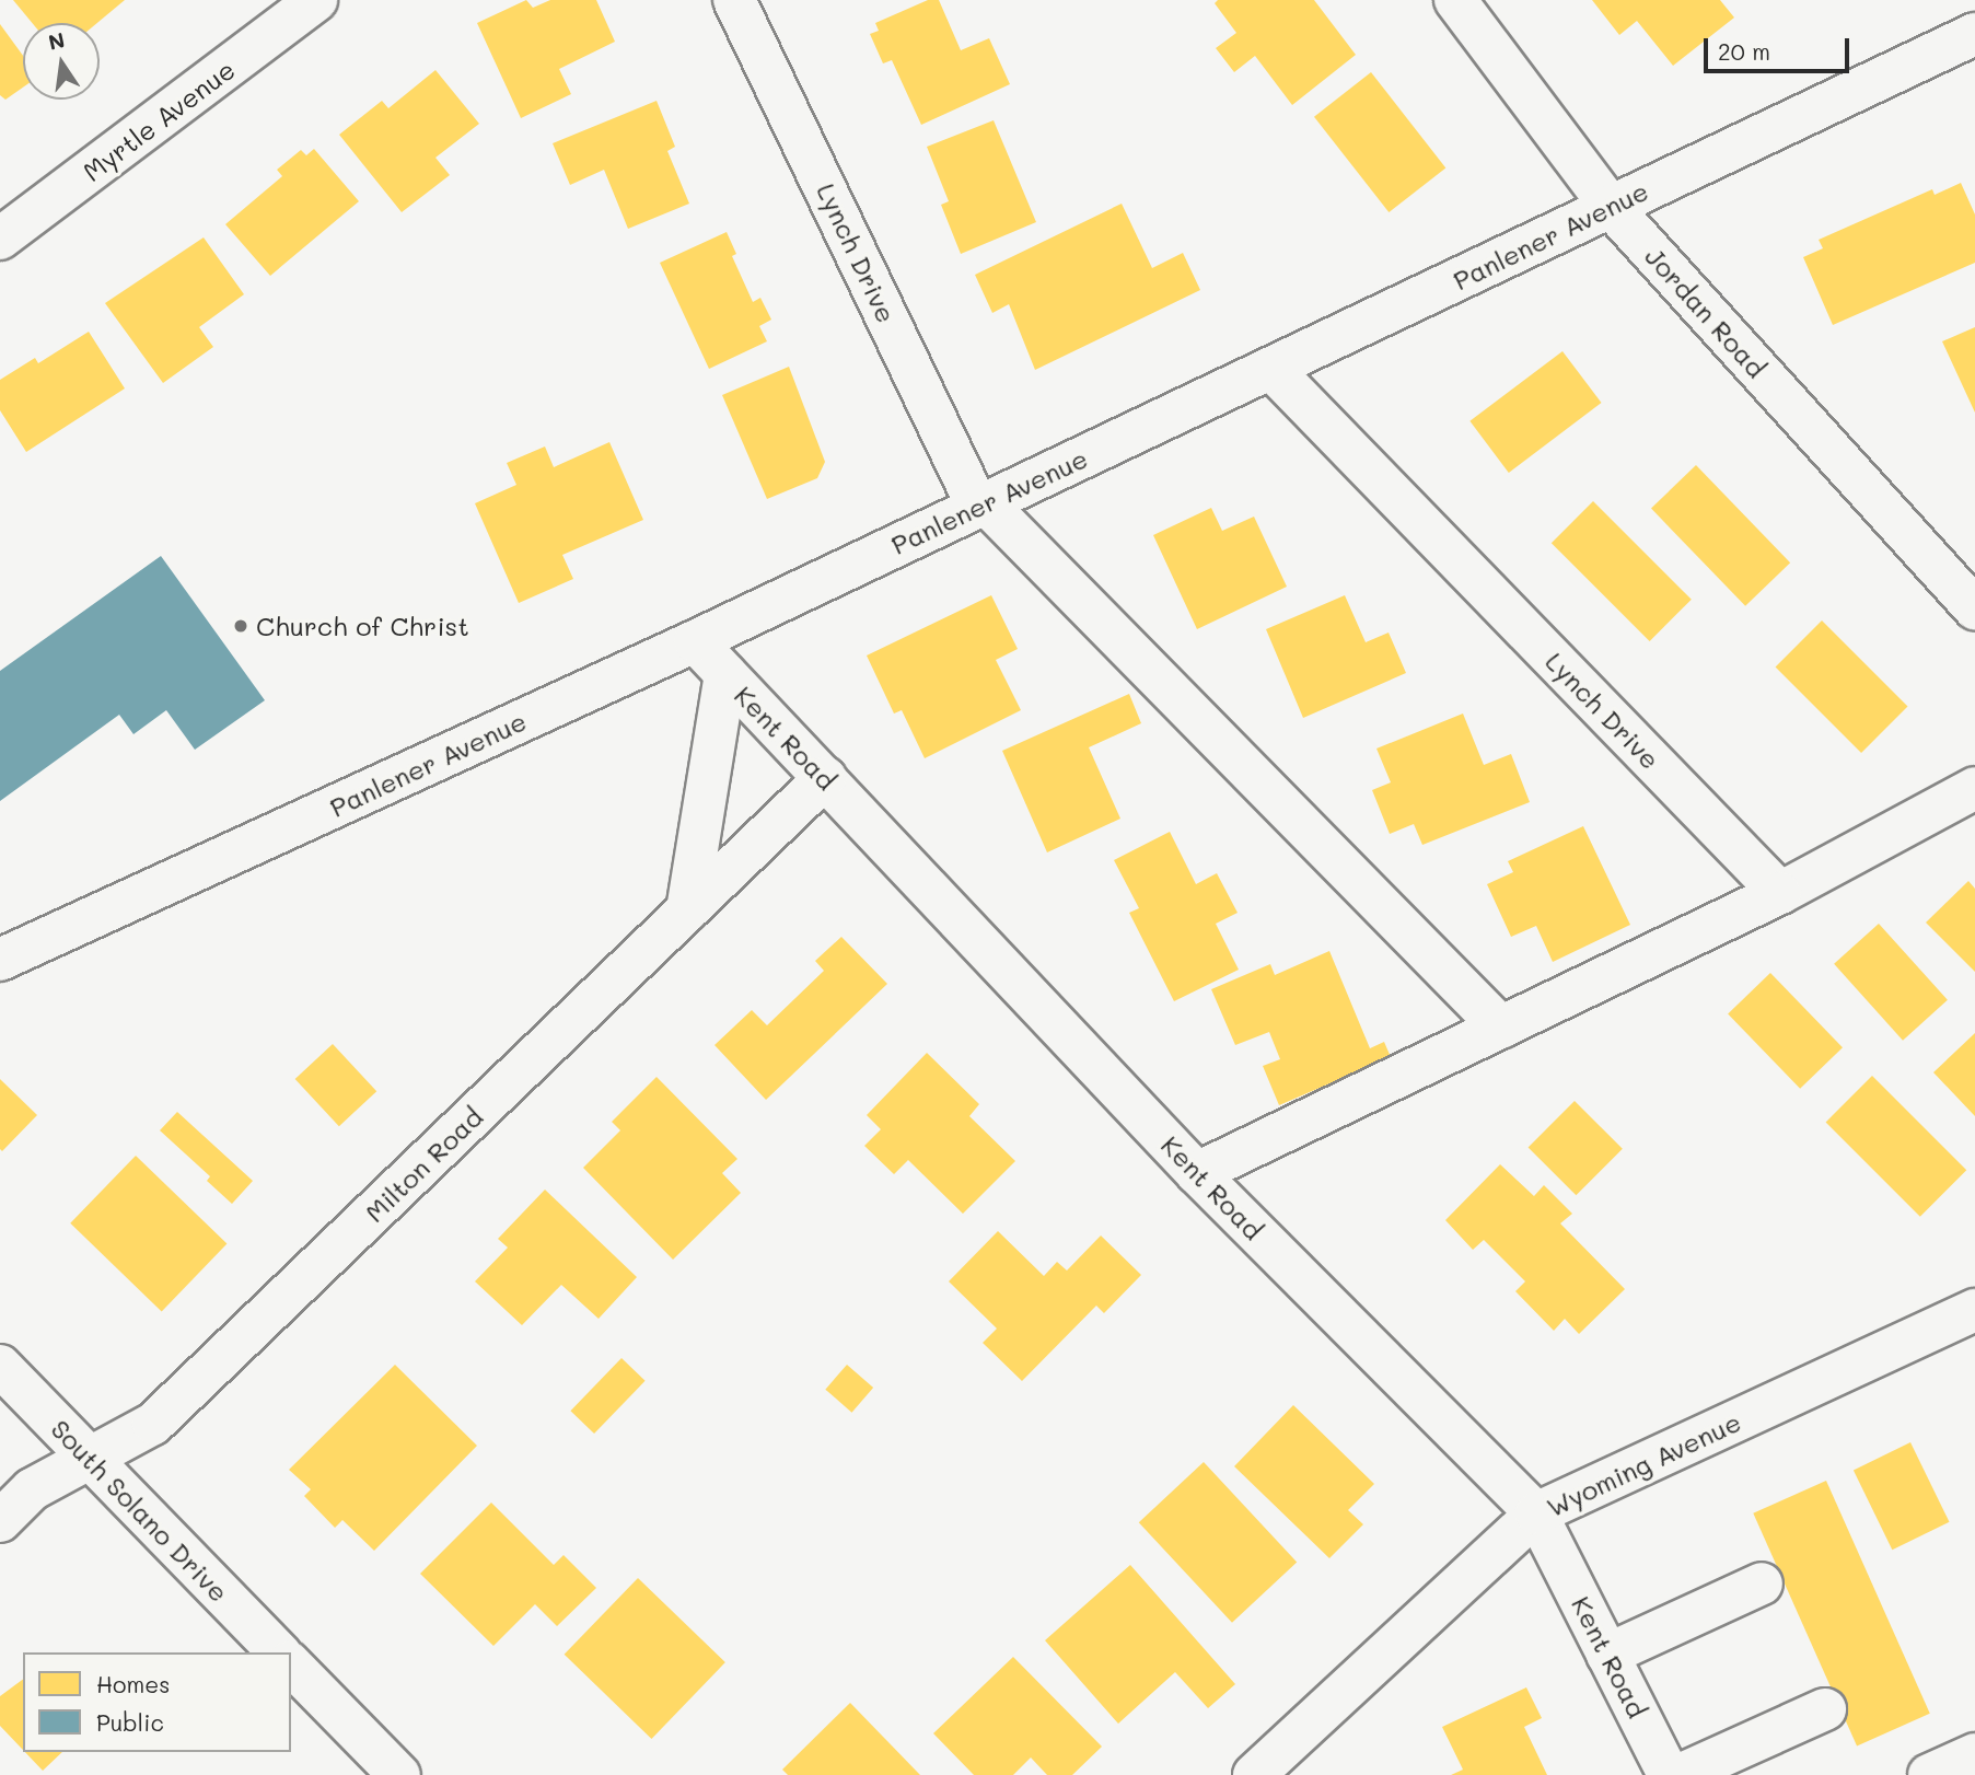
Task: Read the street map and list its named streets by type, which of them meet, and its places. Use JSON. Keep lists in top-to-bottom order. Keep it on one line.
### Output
{"streets":{"street":["Myrtle Avenue","Panlener Avenue","Lynch Drive","Jordan Road","Kent Road","Milton Road","Wyoming Avenue","South Solano Drive"]},"crossings":[["Panlener Avenue","Lynch Drive"],["Panlener Avenue","Jordan Road"],["Panlener Avenue","Kent Road"],["Kent Road","Milton Road"],["Kent Road","Wyoming Avenue"],["Milton Road","South Solano Drive"]],"places":["Church of Christ"],"legend":["Homes","Public"],"scale_bar":"20 m","north":"top"}
